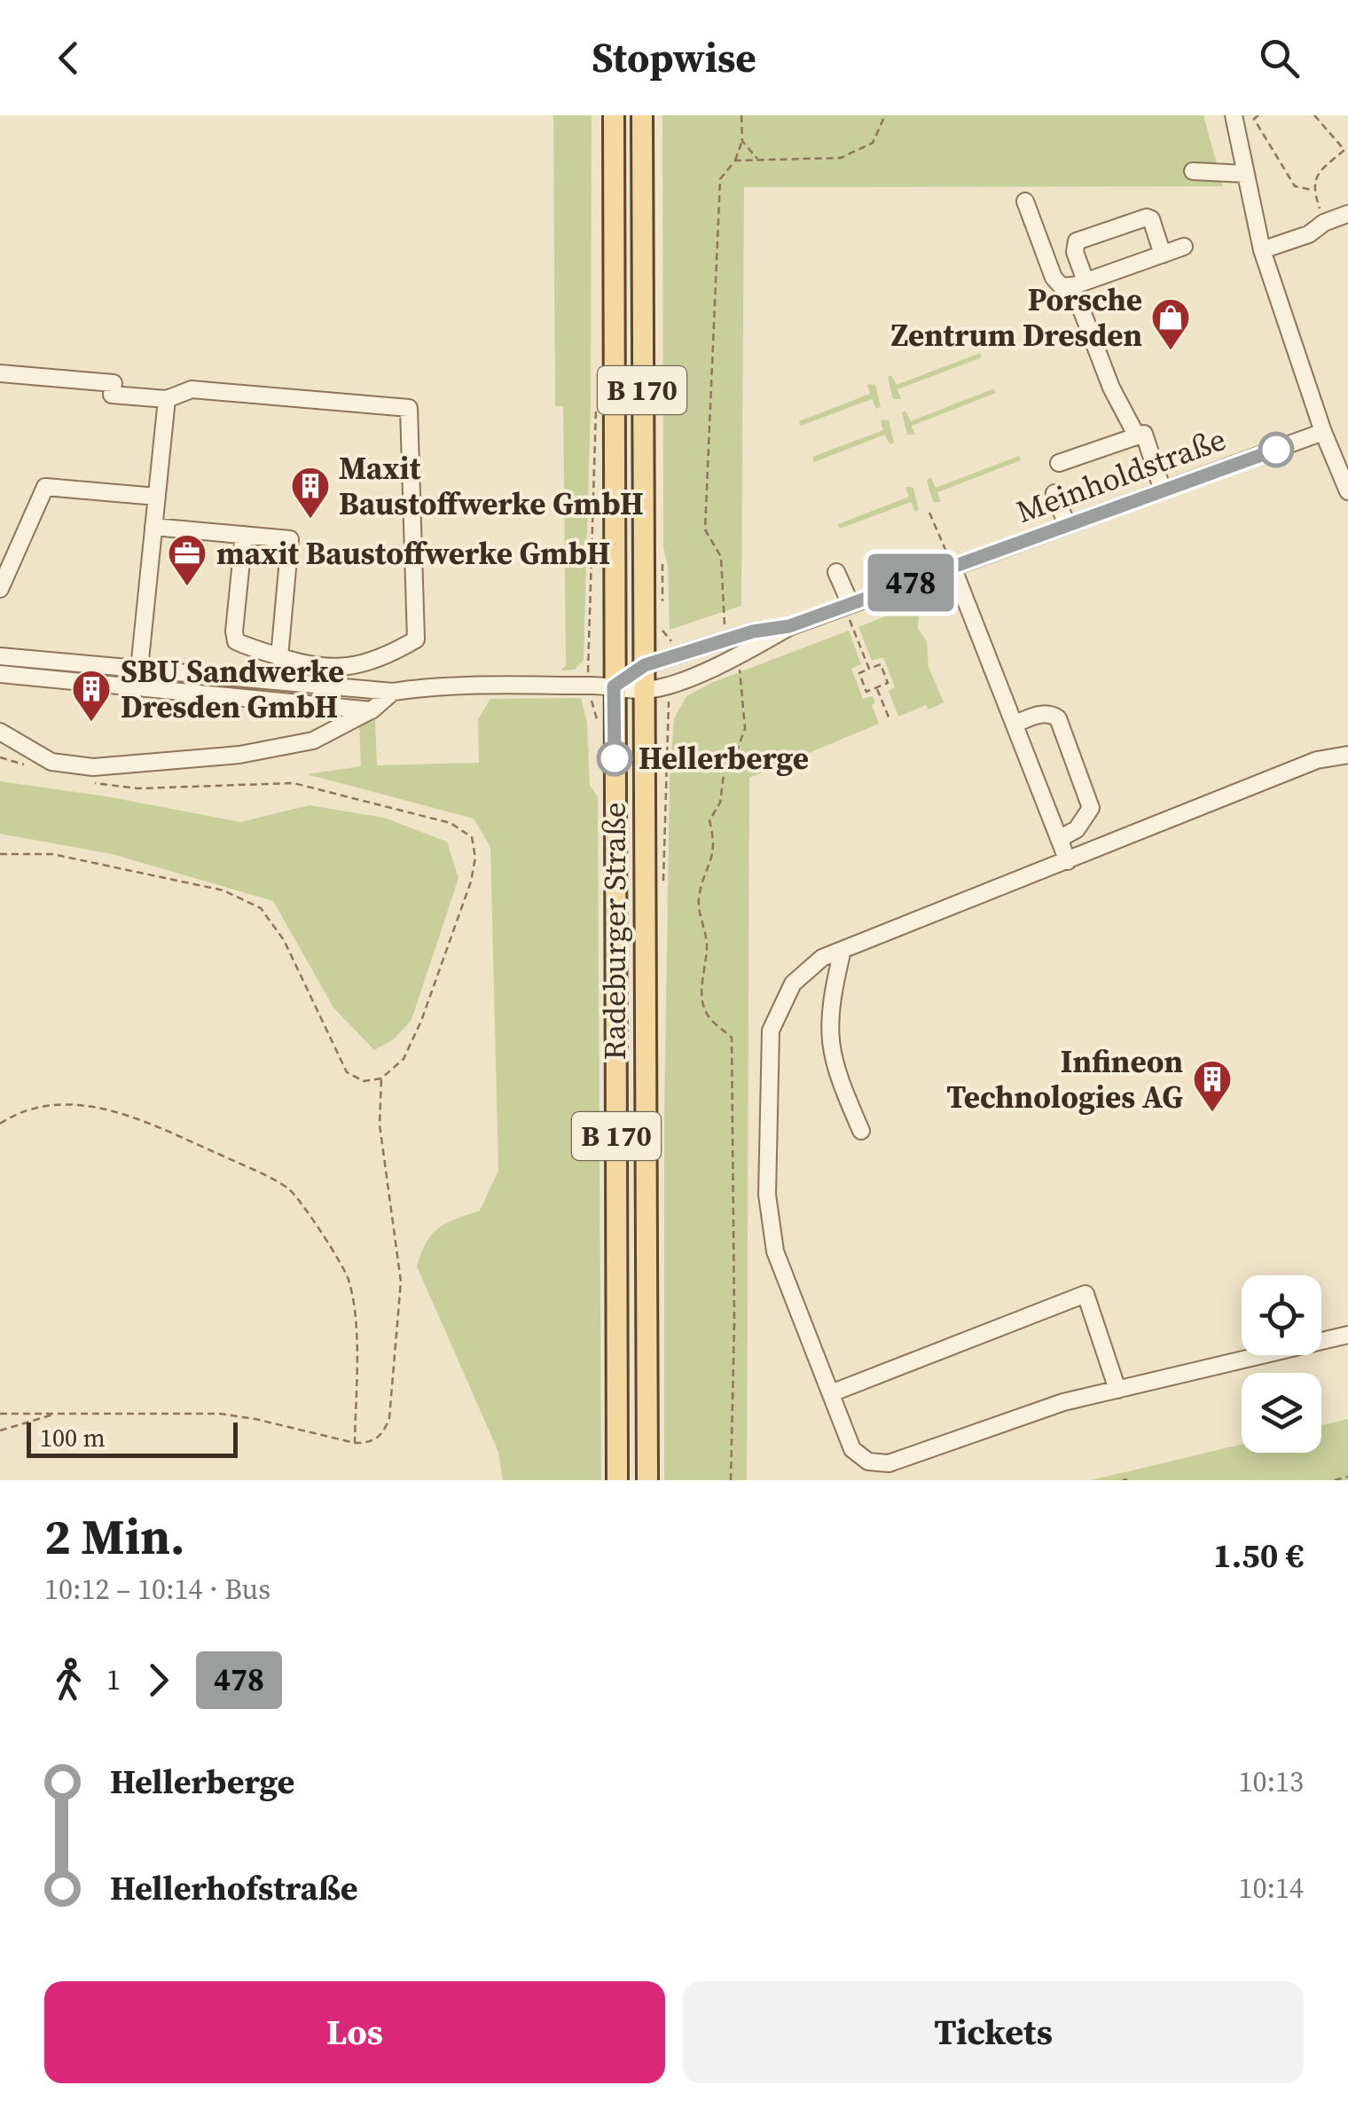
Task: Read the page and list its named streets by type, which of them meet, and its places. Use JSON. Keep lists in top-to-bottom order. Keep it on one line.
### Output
{"streets":{"main road":["B 170","Radeburger Straße"],"street":["Meinholdstraße"]},"crossings":[["Meinholdstraße","Radeburger Straße"]],"places":{"shop":["Porsche Zentrum Dresden"],"building":["Maxit Baustoffwerke GmbH","SBU Sandwerke Dresden GmbH","Infineon Technologies AG"],"office":["maxit Baustoffwerke GmbH"],"other":["Hellerberge"]},"lines":["bus line 478"],"scale_bar":"100 m","page":{"header":"Stopwise","on_map":"478","scale":"100 m","heading":["2 Min.","10:12 – 10:14 · Bus","1.50 €"],"legs":["1","478"],"list":[{"name":"Hellerberge","value":"10:13"},{"name":"Hellerhofstraße","value":"10:14"}],"buttons":["Los","Tickets"]}}
